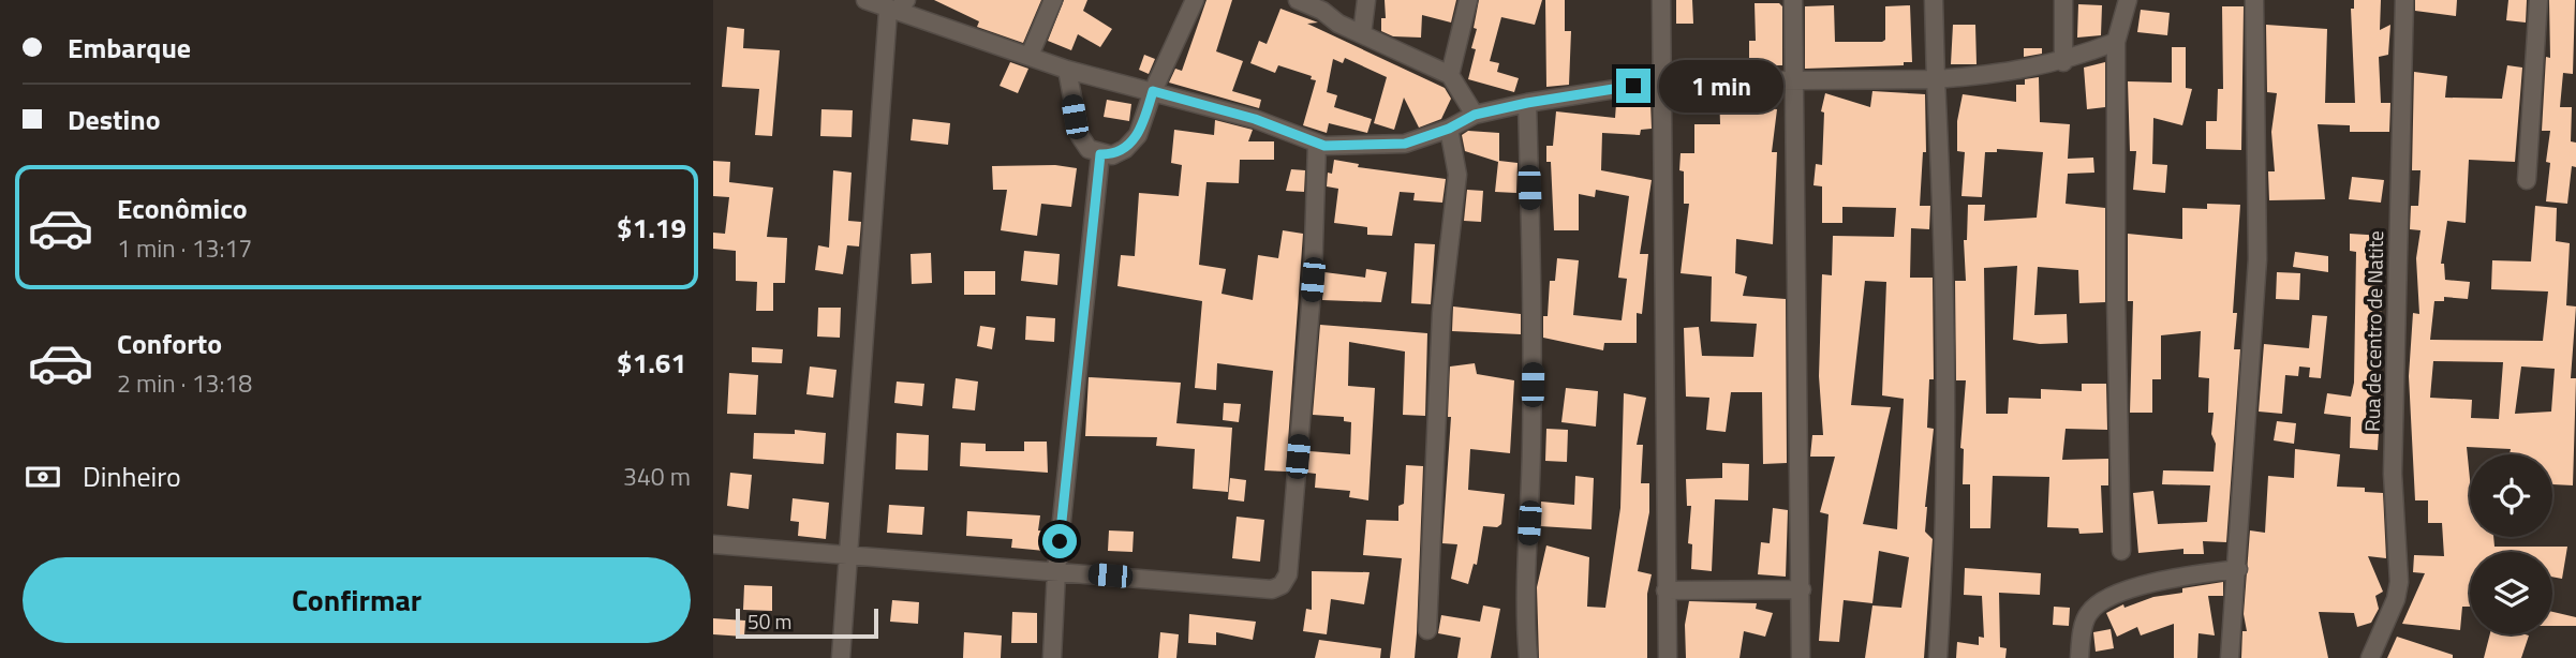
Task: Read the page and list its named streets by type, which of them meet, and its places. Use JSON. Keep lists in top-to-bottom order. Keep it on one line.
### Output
{"streets":{"street":["Rua de centro de Natite"]},"scale_bar":"50 m","page":{"banner":["Embarque","Destino"],"bubble":"1 min","list":[{"name":"Econômico","note":"1 min · 13:17","value":"$1.19"},{"name":"Conforto","note":"2 min · 13:18","value":"$1.61"}],"pay":["Dinheiro","340 m"],"buttons":"Confirmar","scale":"50 m"}}
